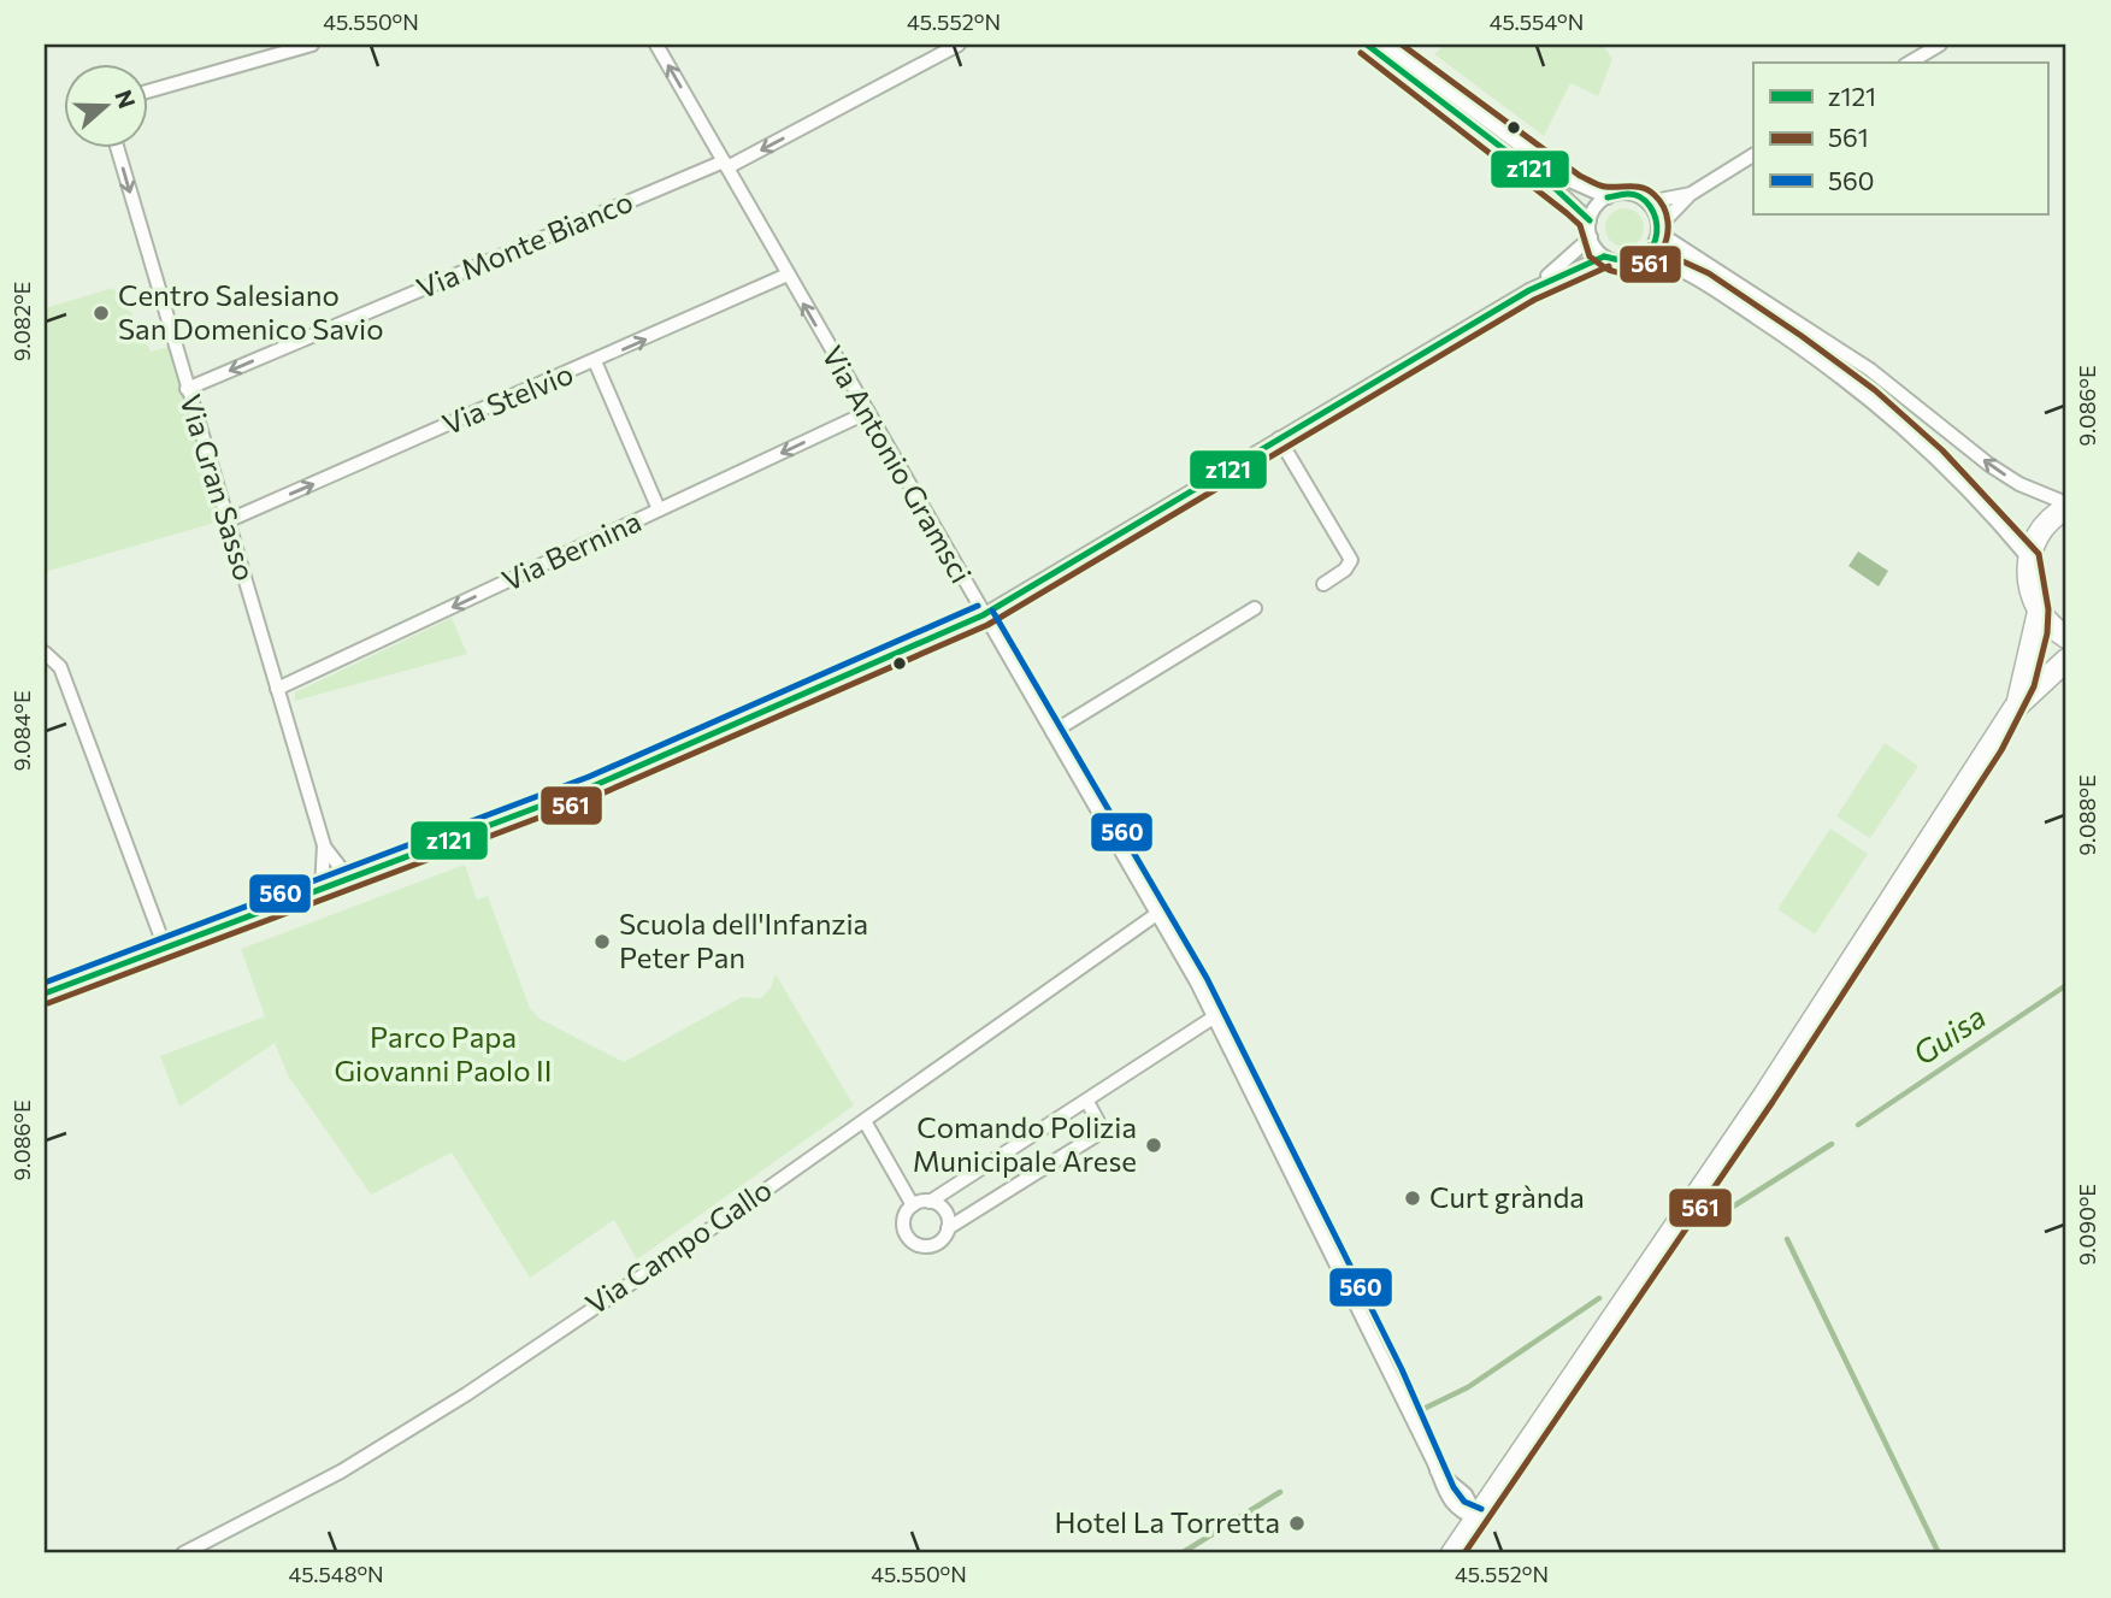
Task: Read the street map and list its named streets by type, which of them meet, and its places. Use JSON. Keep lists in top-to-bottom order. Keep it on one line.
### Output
{"streets":{"street":["Via Monte Bianco","Via Stelvio","Via Antonio Gramsci","Via Gran Sasso","Via Bernina","Via Campo Gallo"]},"crossings":[["Via Monte Bianco","Via Antonio Gramsci"],["Via Monte Bianco","Via Gran Sasso"],["Via Stelvio","Via Antonio Gramsci"],["Via Stelvio","Via Gran Sasso"],["Via Antonio Gramsci","Via Bernina"],["Via Antonio Gramsci","Via Campo Gallo"],["Via Gran Sasso","Via Bernina"]],"one_way":["Via Monte Bianco","Via Stelvio","Via Bernina"],"water":["Guisa"],"parks":["Parco Papa Giovanni Paolo II"],"places":["Centro Salesiano San Domenico Savio","Scuola dell'Infanzia Peter Pan","Comando Polizia Municipale Arese","Curt grànda","Hotel La Torretta"],"lines":["transit line z121","transit line 561","transit line 560"],"legend":["z121","561","560"],"north":"right","coordinates":["45.550°N","45.552°N","45.554°N","9.082°E","9.086°E","9.084°E","9.088°E","9.090°E","45.548°N"]}
